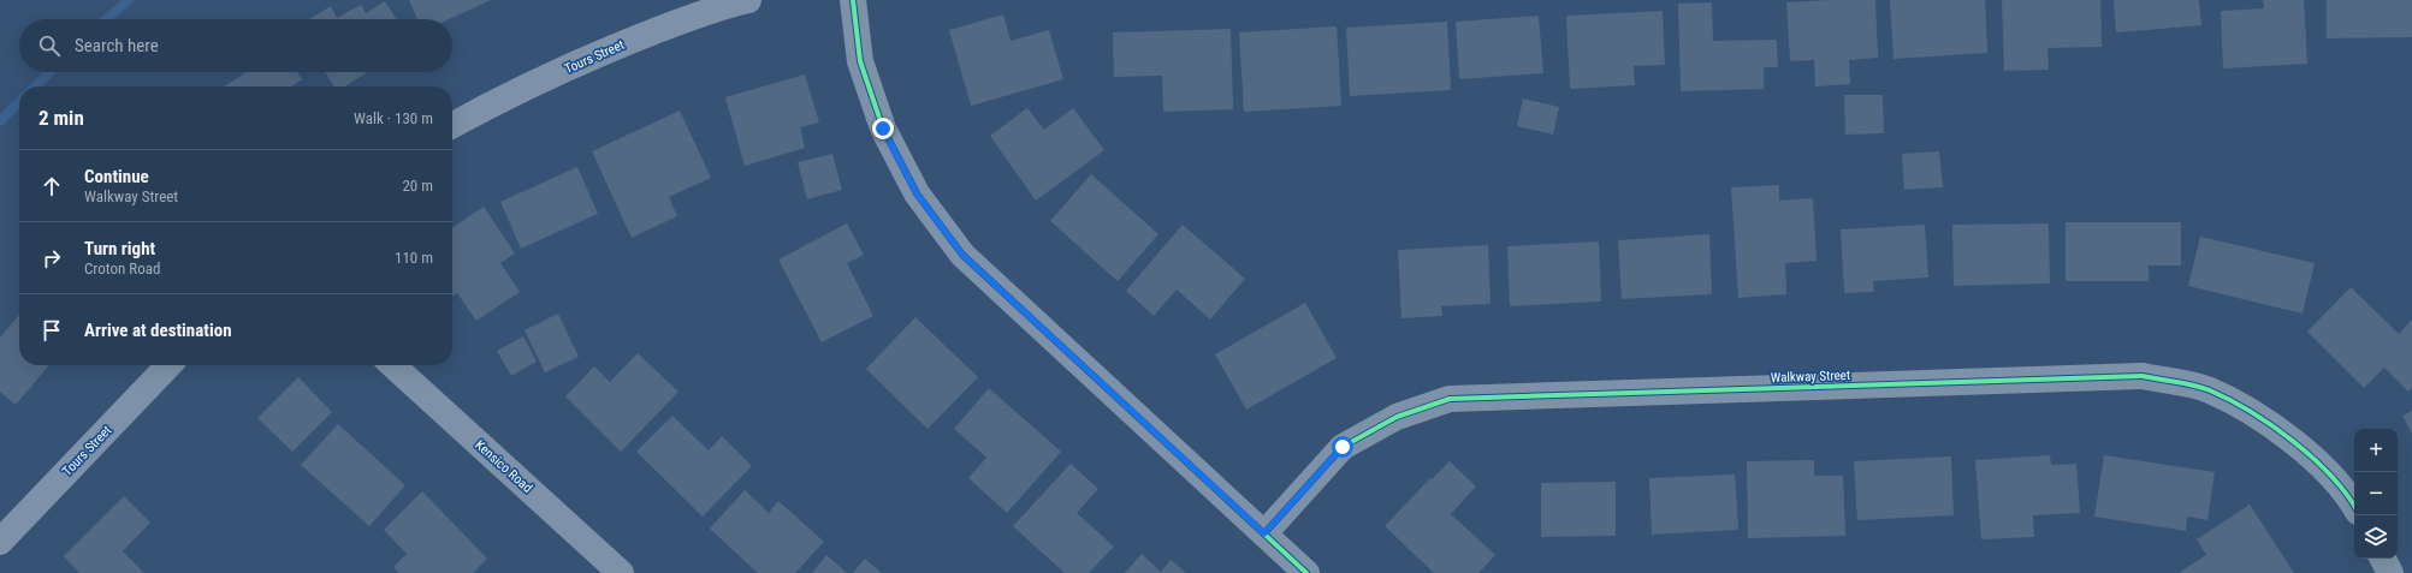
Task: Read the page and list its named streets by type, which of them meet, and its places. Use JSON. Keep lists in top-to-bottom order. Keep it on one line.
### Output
{"streets":{"street":["Tours Street","Walkway Street","Kensico Road"]},"page":{"search":"Search here","heading":["2 min","Walk · 130 m"],"list":[["Continue","Walkway Street","20 m"],["Turn right","Croton Road","110 m"],"Arrive at destination"],"map_buttons":["+","−"]}}
